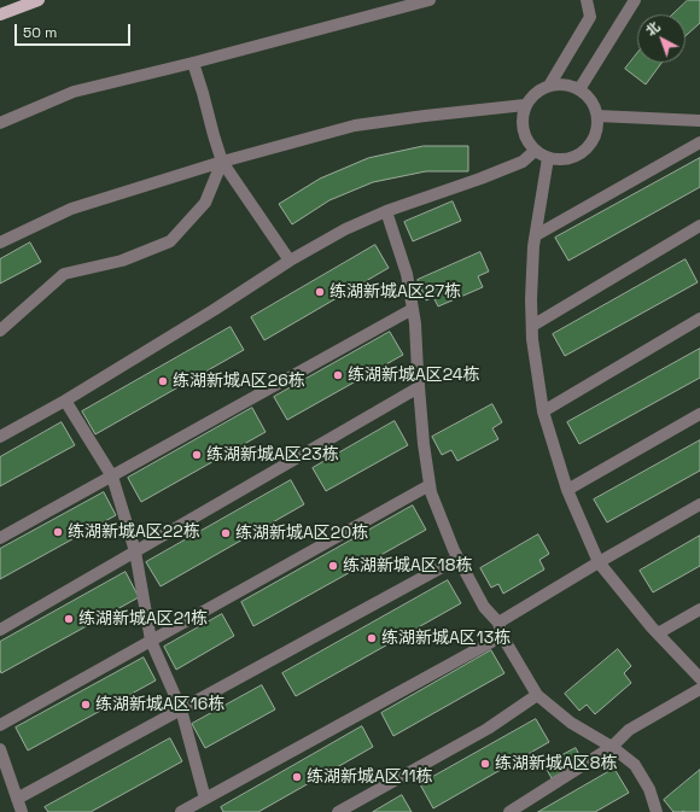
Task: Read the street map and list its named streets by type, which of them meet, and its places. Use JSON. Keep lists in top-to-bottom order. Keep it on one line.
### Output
{"places":["练湖新城A区27栋","练湖新城A区24栋","练湖新城A区26栋","练湖新城A区23栋","练湖新城A区22栋","练湖新城A区20栋","练湖新城A区18栋","练湖新城A区21栋","练湖新城A区13栋","练湖新城A区16栋","练湖新城A区8栋","练湖新城A区11栋"],"scale_bar":"50 m","north":"top left"}
